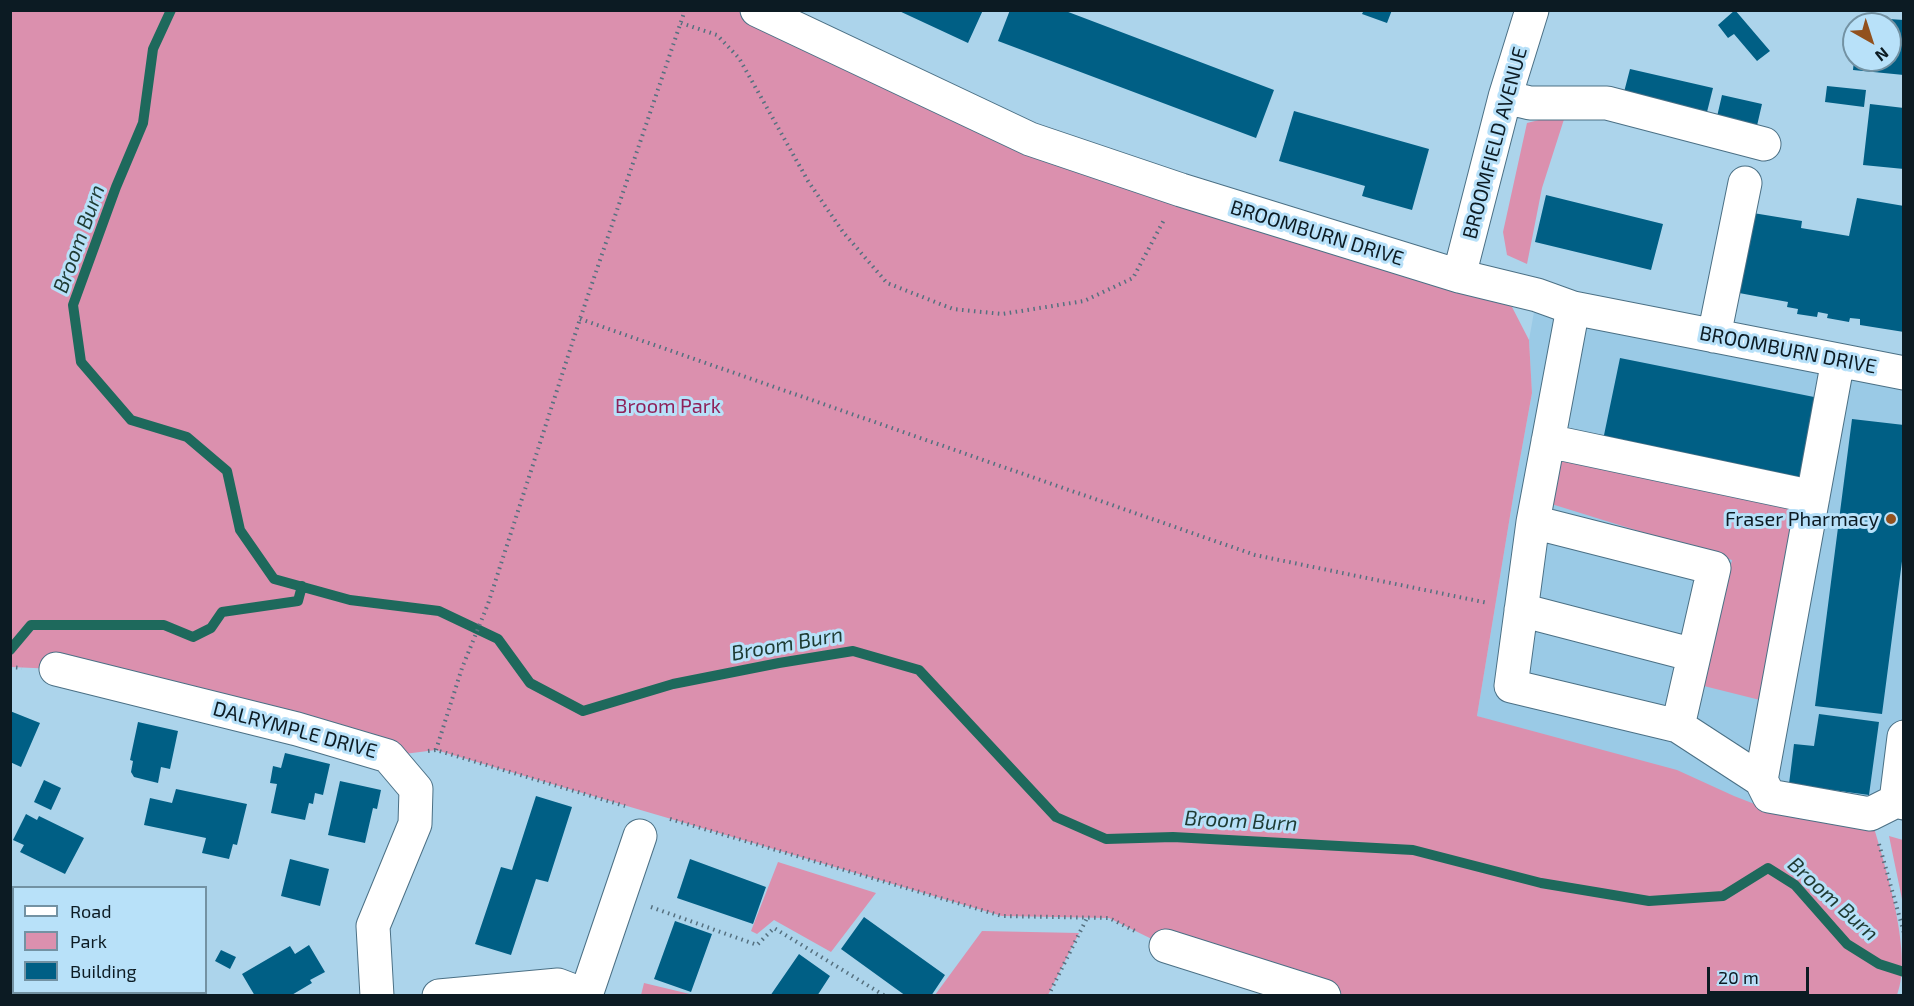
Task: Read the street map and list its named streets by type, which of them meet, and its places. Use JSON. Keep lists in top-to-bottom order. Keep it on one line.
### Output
{"streets":{"street":["BROOMFIELD AVENUE","BROOMBURN DRIVE","DALRYMPLE DRIVE"]},"crossings":[["BROOMFIELD AVENUE","BROOMBURN DRIVE"]],"water":["Broom Burn"],"parks":["Broom Park"],"places":["Fraser Pharmacy"],"legend":["Road","Park","Building"],"scale_bar":"20 m","north":"bottom right"}
